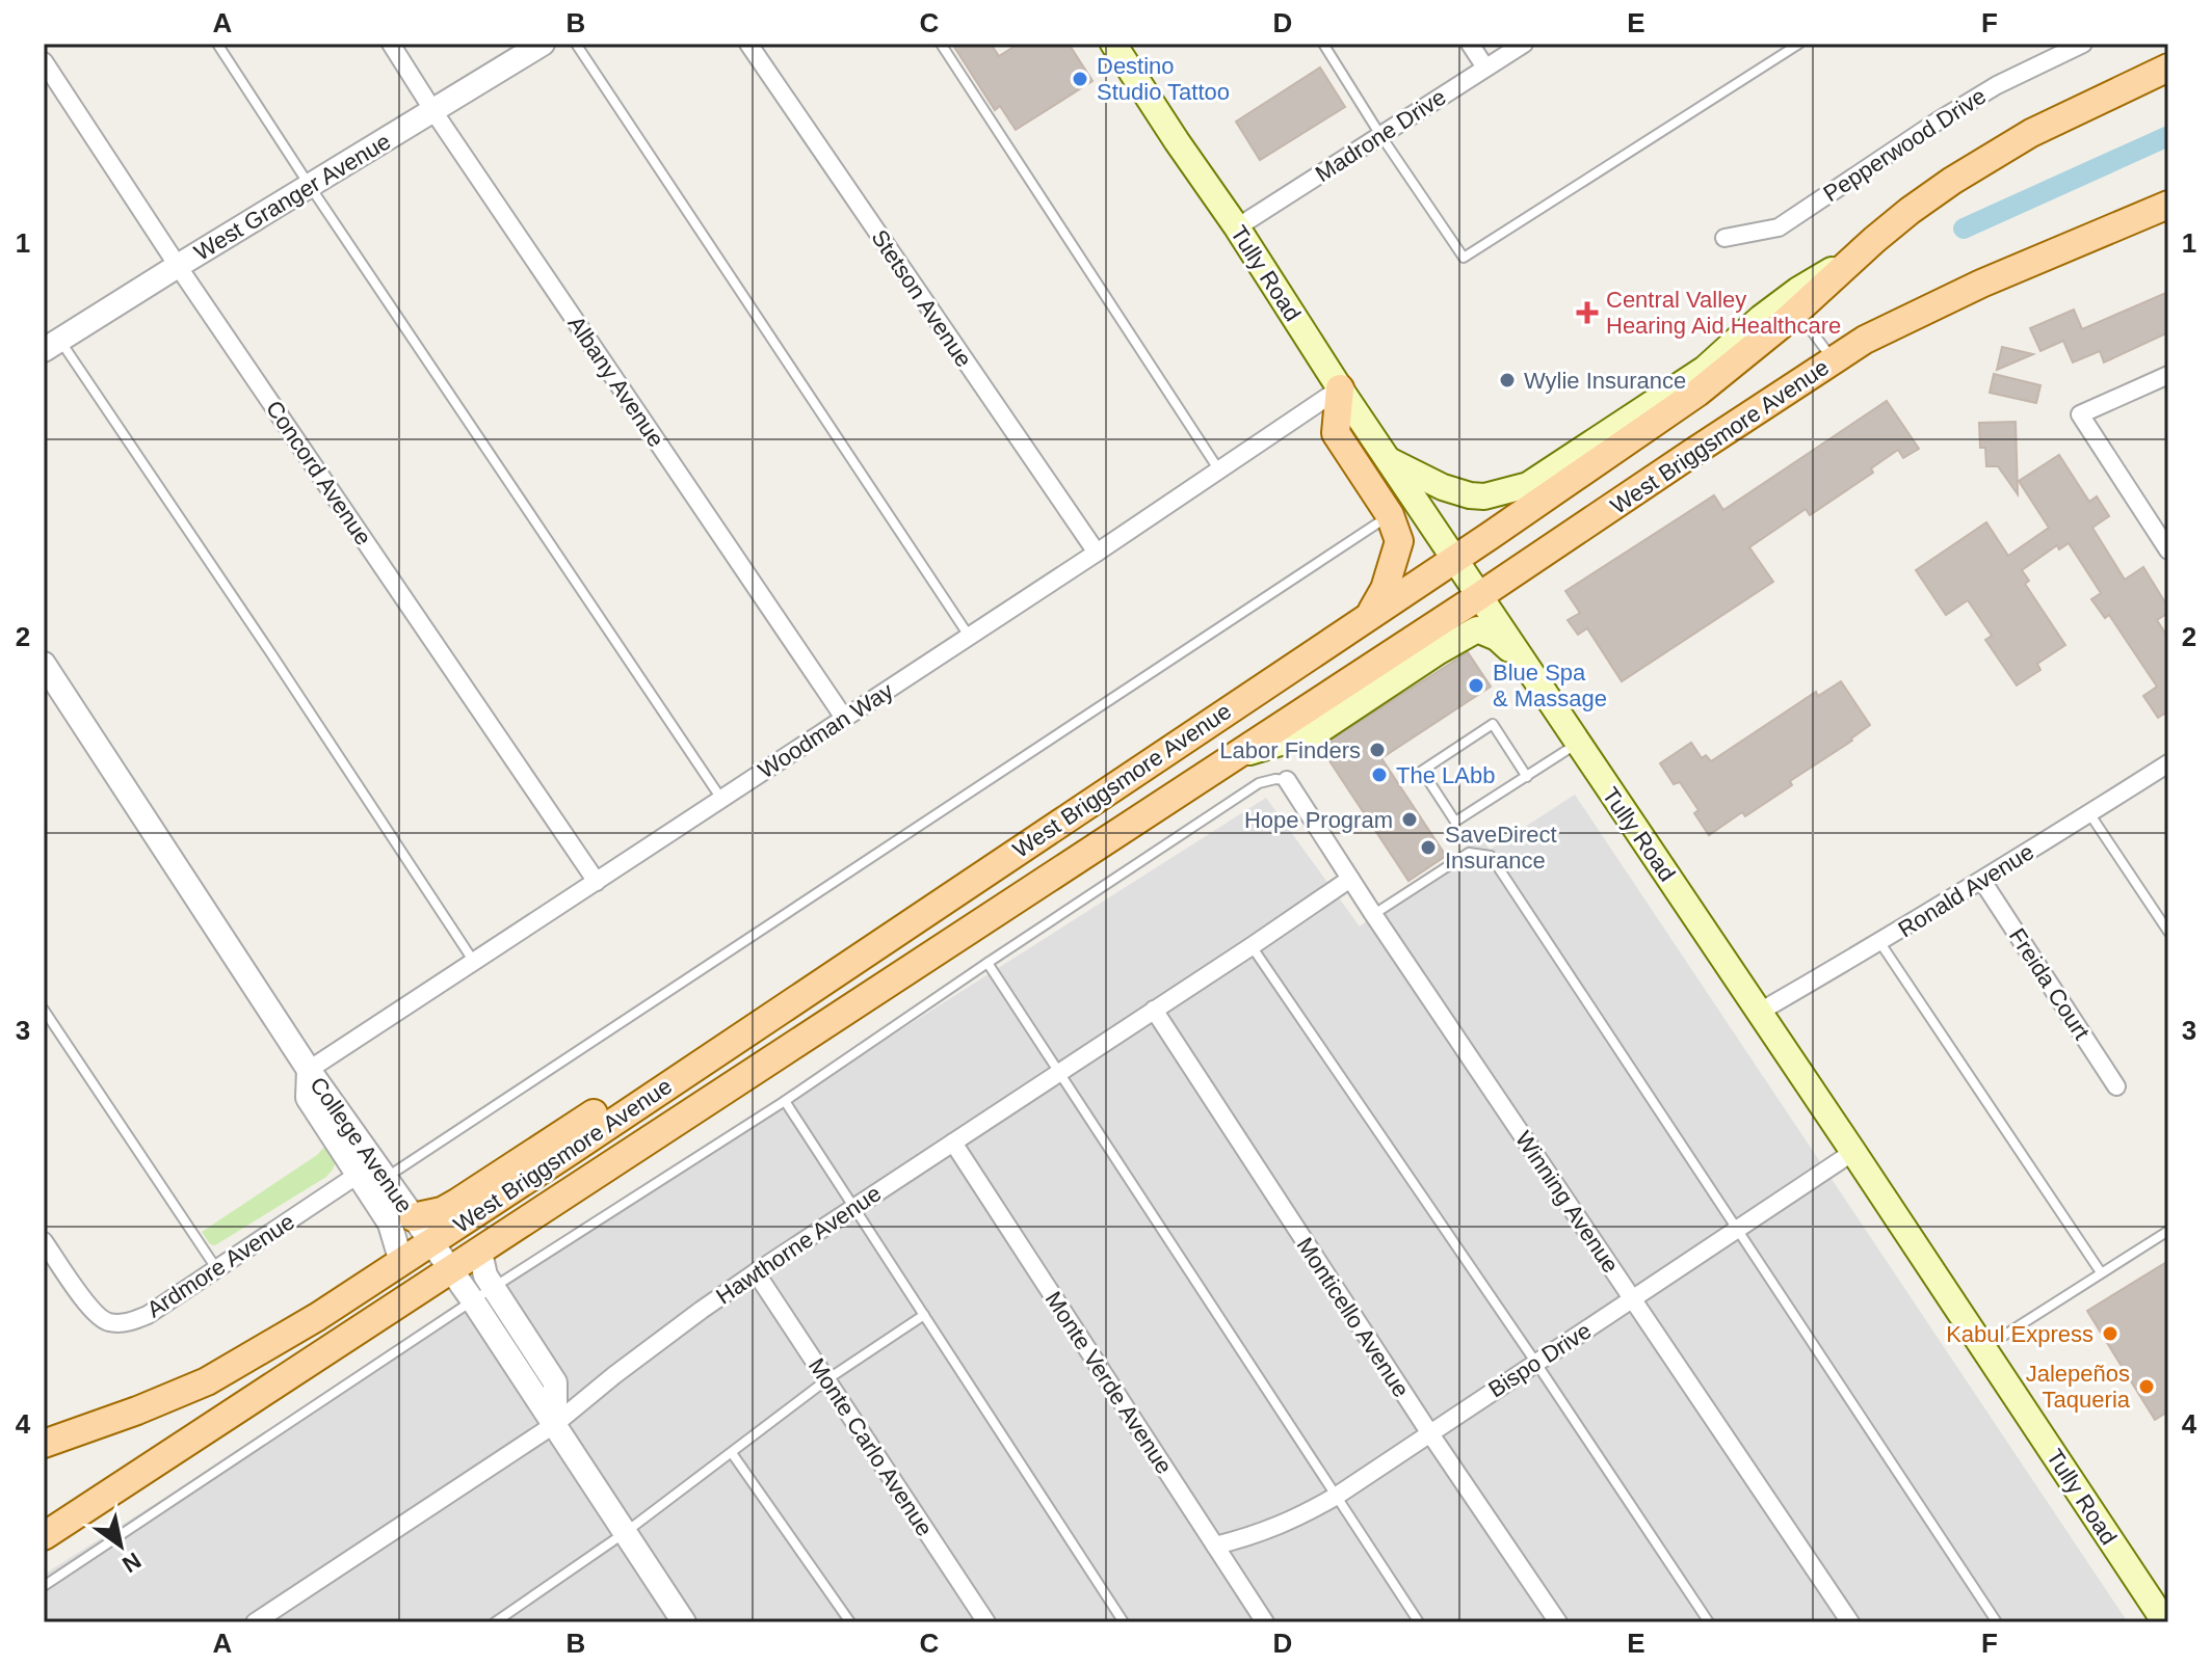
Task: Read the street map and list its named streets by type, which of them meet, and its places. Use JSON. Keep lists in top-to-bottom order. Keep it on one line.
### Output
{"streets":{"main road":["Tully Road","West Briggsmore Avenue"],"street":["Madrone Drive","Pepperwood Drive","West Granger Avenue","Stetson Avenue","Albany Avenue","Concord Avenue","Woodman Way","Ronald Avenue","Freida Court","College Avenue","Winning Avenue","Hawthorne Avenue","Ardmore Avenue","Monticello Avenue","Bispo Drive","Monte Verde Avenue","Monte Carlo Avenue"]},"crossings":[["Madrone Drive","Tully Road"],["West Granger Avenue","Albany Avenue"],["West Granger Avenue","Concord Avenue"],["Tully Road","West Briggsmore Avenue"],["Tully Road","Woodman Way"],["Tully Road","Ronald Avenue"],["Tully Road","Bispo Drive"],["Stetson Avenue","Woodman Way"],["Albany Avenue","Woodman Way"],["West Briggsmore Avenue","College Avenue"],["Concord Avenue","Woodman Way"],["Woodman Way","College Avenue"],["Ronald Avenue","Freida Court"],["College Avenue","Hawthorne Avenue"],["College Avenue","Ardmore Avenue"],["Winning Avenue","Hawthorne Avenue"],["Winning Avenue","Bispo Drive"],["Hawthorne Avenue","Monticello Avenue"],["Hawthorne Avenue","Monte Verde Avenue"],["Hawthorne Avenue","Monte Carlo Avenue"],["Monticello Avenue","Bispo Drive"],["Bispo Drive","Monte Verde Avenue"]],"places":{"other":["Destino Studio Tattoo","Wylie Insurance","Blue Spa & Massage","Labor Finders","The LAbb","Hope Program","SaveDirect Insurance","Kabul Express","Jalepeños Taqueria"],"health":["Central Valley Hearing Aid Healthcare"]},"north":"bottom right","grid":{"columns":["A","B","C","D","E","F"],"rows":["1","2","3","4"]}}
